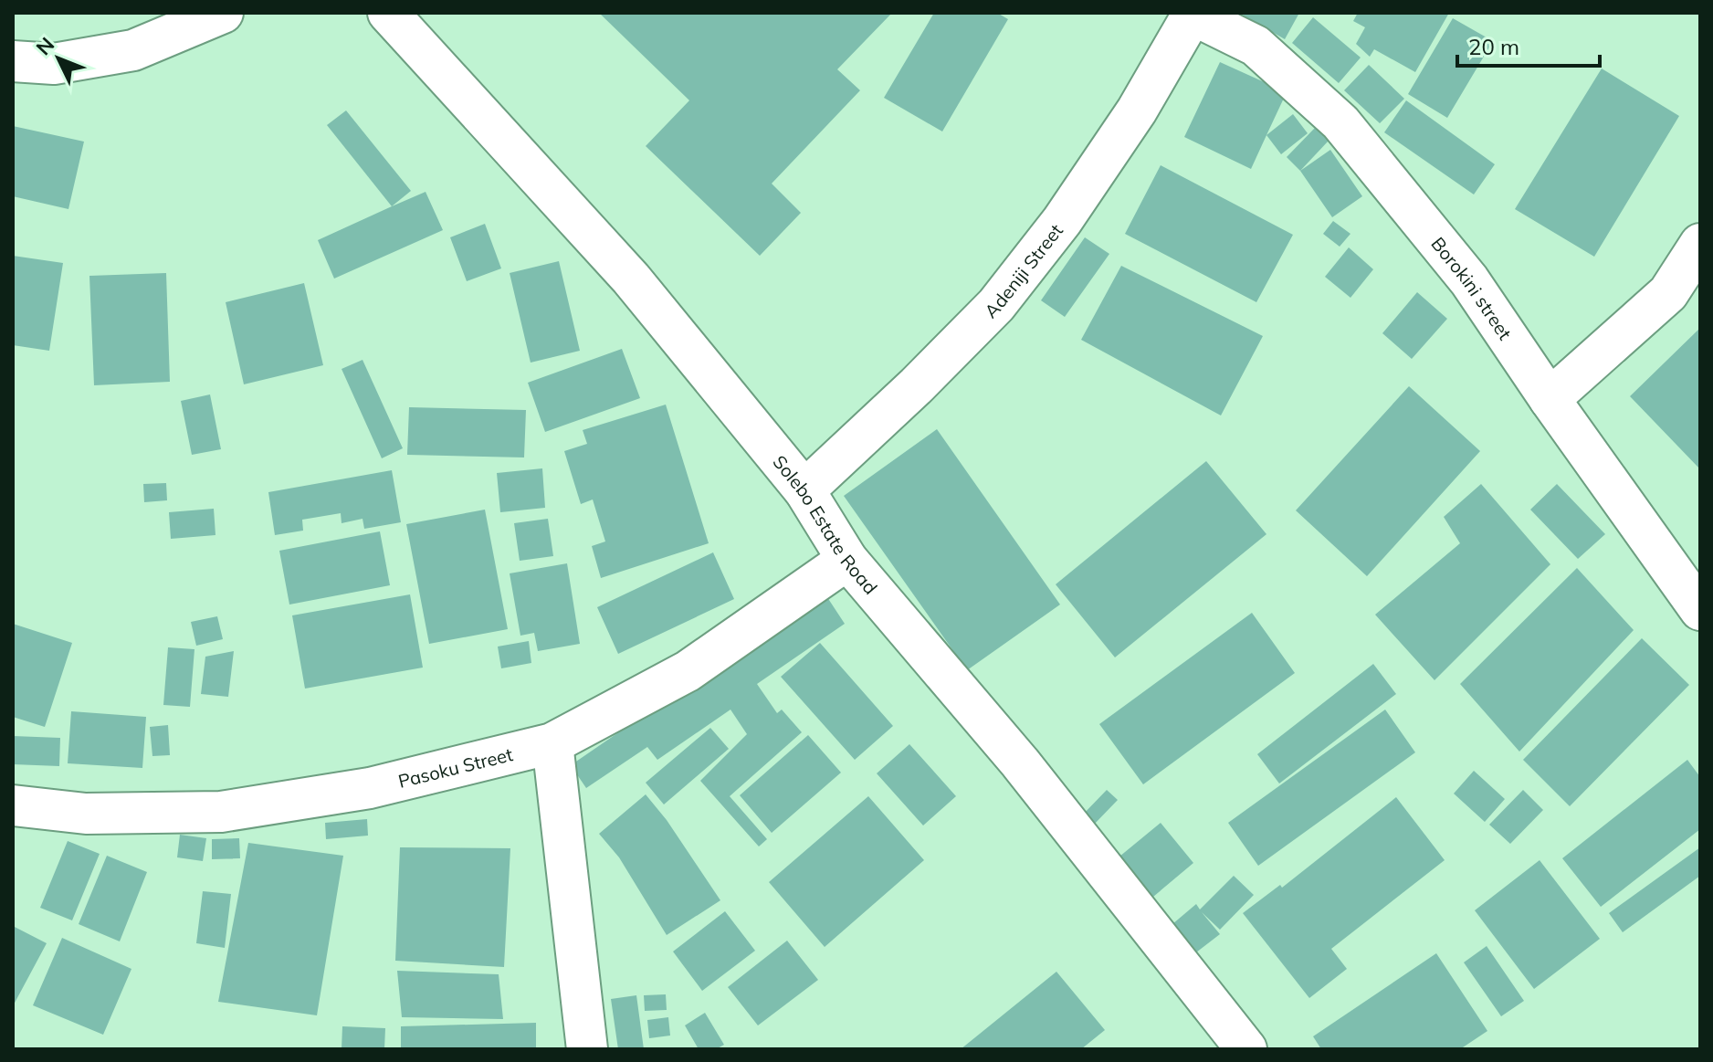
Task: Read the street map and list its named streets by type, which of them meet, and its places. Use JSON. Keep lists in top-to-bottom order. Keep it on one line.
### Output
{"streets":{"street":["Adeniji Street","Borokini street","Solebo Estate Road","Pasoku Street"]},"crossings":[["Adeniji Street","Borokini street"],["Adeniji Street","Solebo Estate Road"],["Solebo Estate Road","Pasoku Street"]],"scale_bar":"20 m","north":"top left"}
